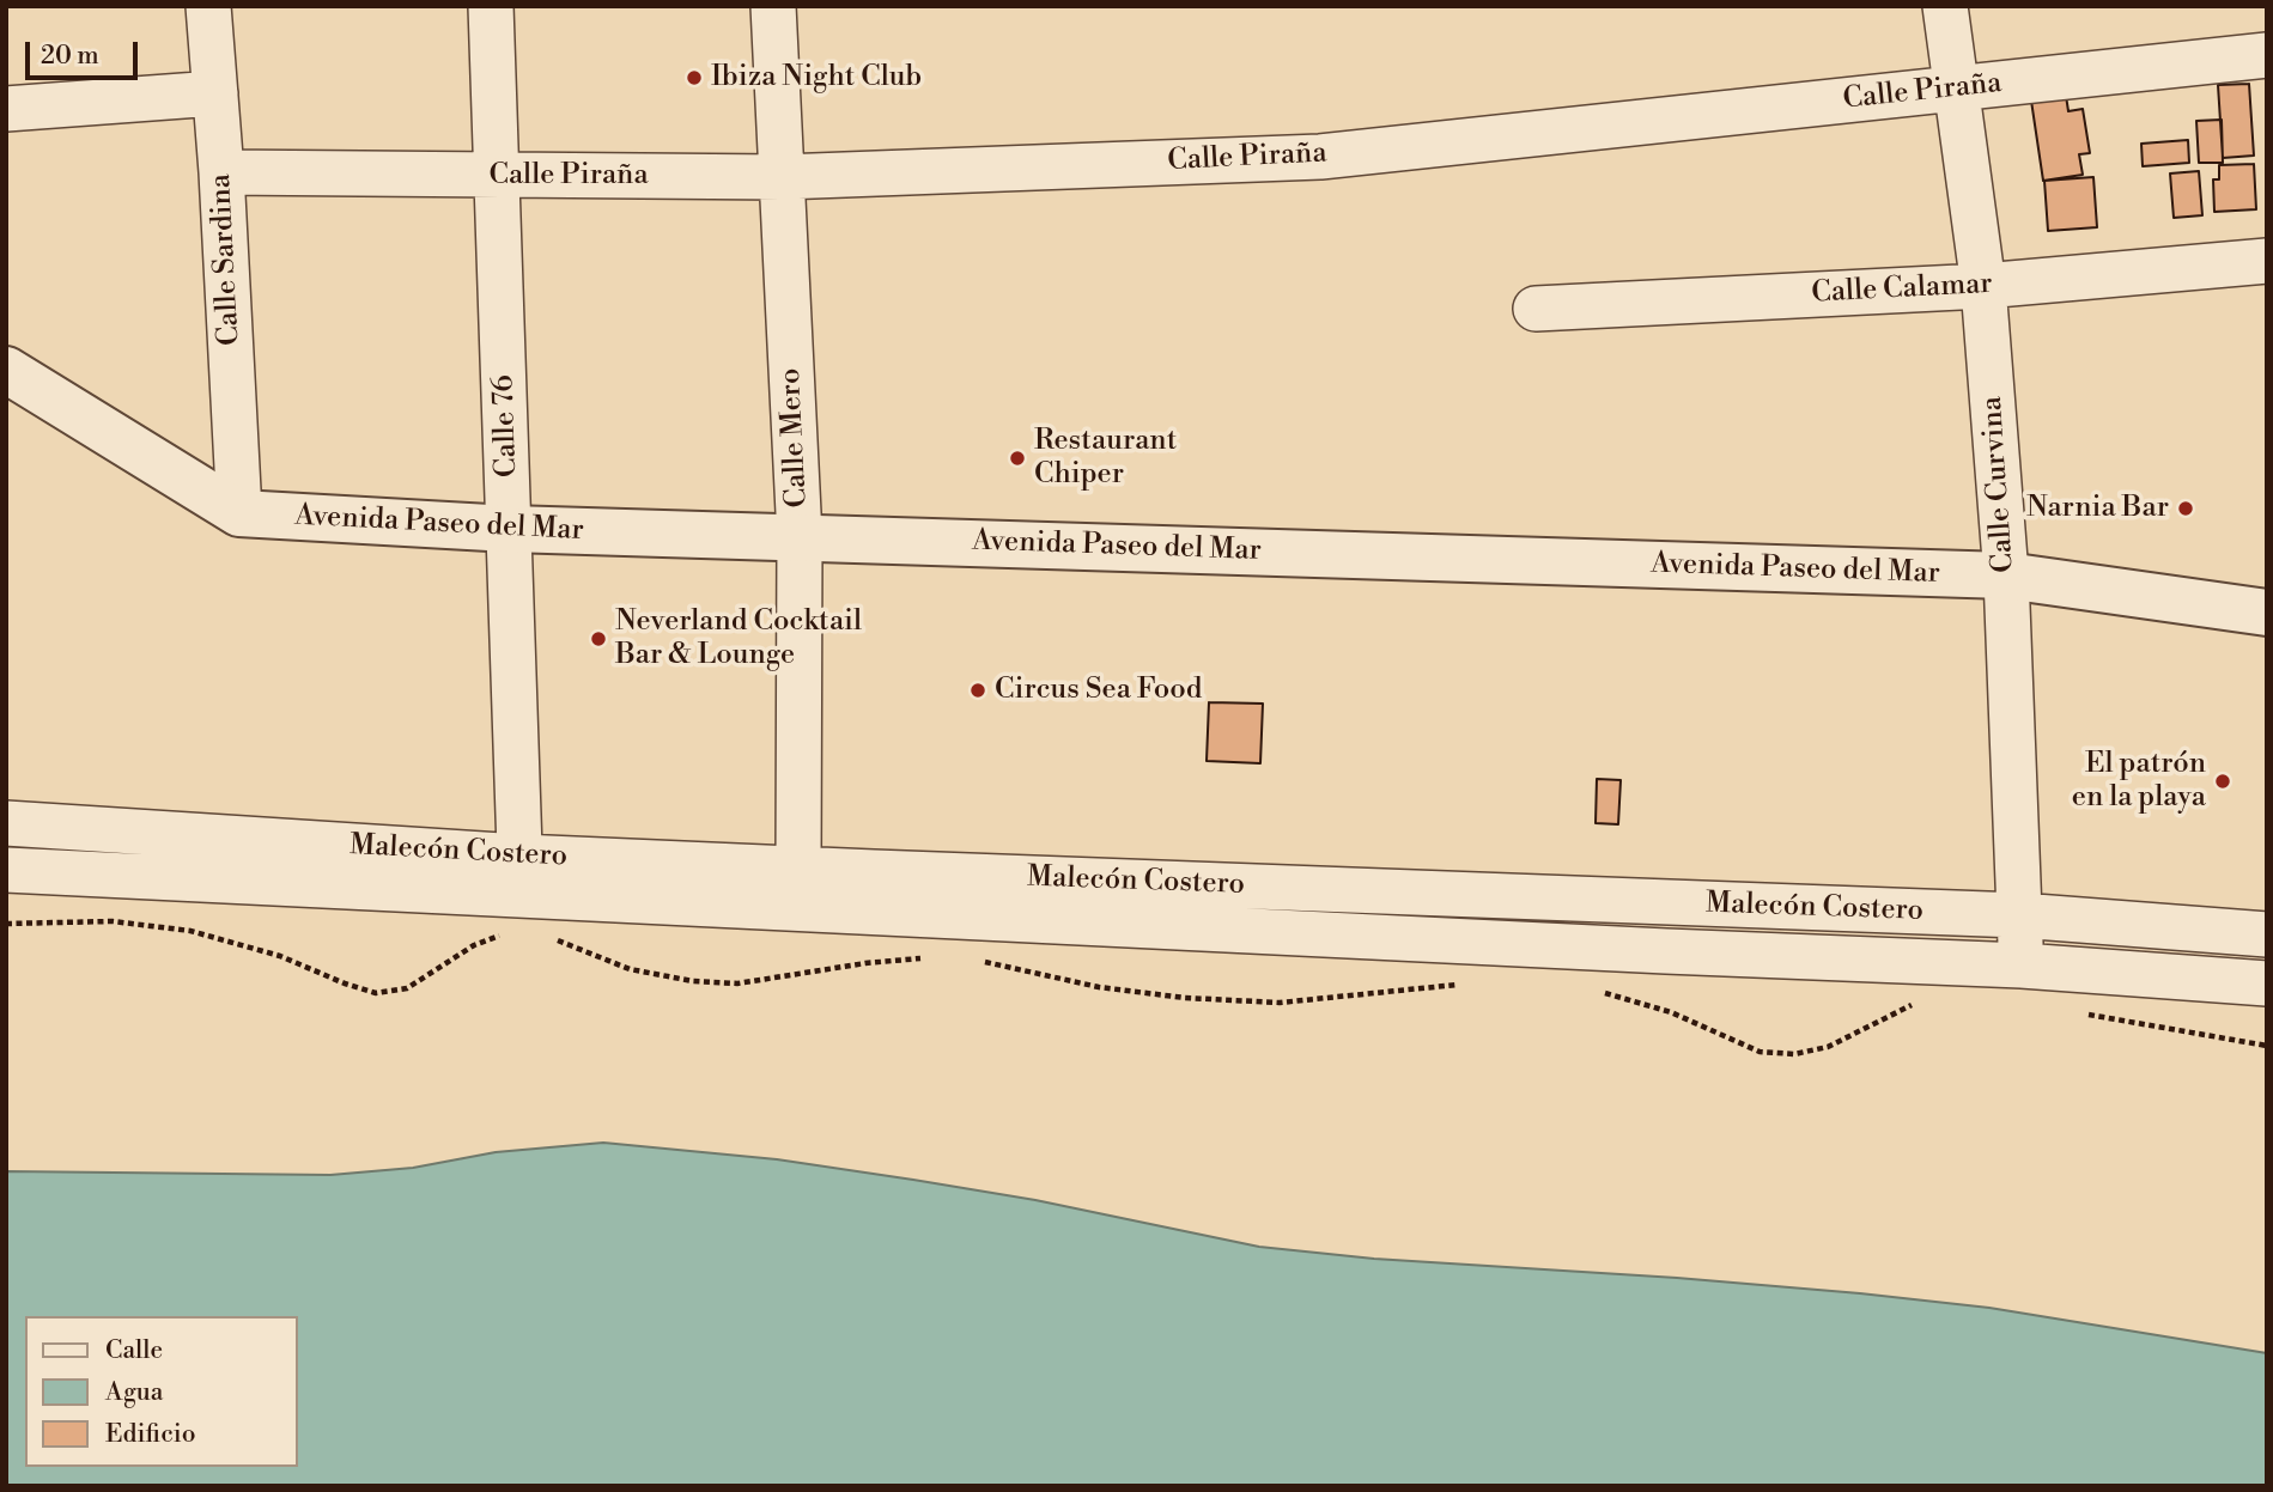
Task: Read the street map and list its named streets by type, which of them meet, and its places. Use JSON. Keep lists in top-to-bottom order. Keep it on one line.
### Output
{"streets":{"street":["Calle Piraña","Calle Sardina","Calle Calamar","Calle 76","Calle Mero","Calle Curvina","Avenida Paseo del Mar","Malecón Costero"]},"crossings":[["Calle Piraña","Calle Sardina"],["Calle Piraña","Calle 76"],["Calle Piraña","Calle Mero"],["Calle Piraña","Calle Curvina"],["Calle Sardina","Avenida Paseo del Mar"],["Calle Calamar","Calle Curvina"],["Calle 76","Avenida Paseo del Mar"],["Calle 76","Malecón Costero"],["Calle Mero","Avenida Paseo del Mar"],["Calle Mero","Malecón Costero"],["Calle Curvina","Avenida Paseo del Mar"],["Calle Curvina","Malecón Costero"]],"places":["Ibiza Night Club","Restaurant Chiper","Narnia Bar","Neverland Cocktail Bar & Lounge","Circus Sea Food","El patrón en la playa"],"legend":["Calle","Agua","Edificio"],"scale_bar":"20 m"}
